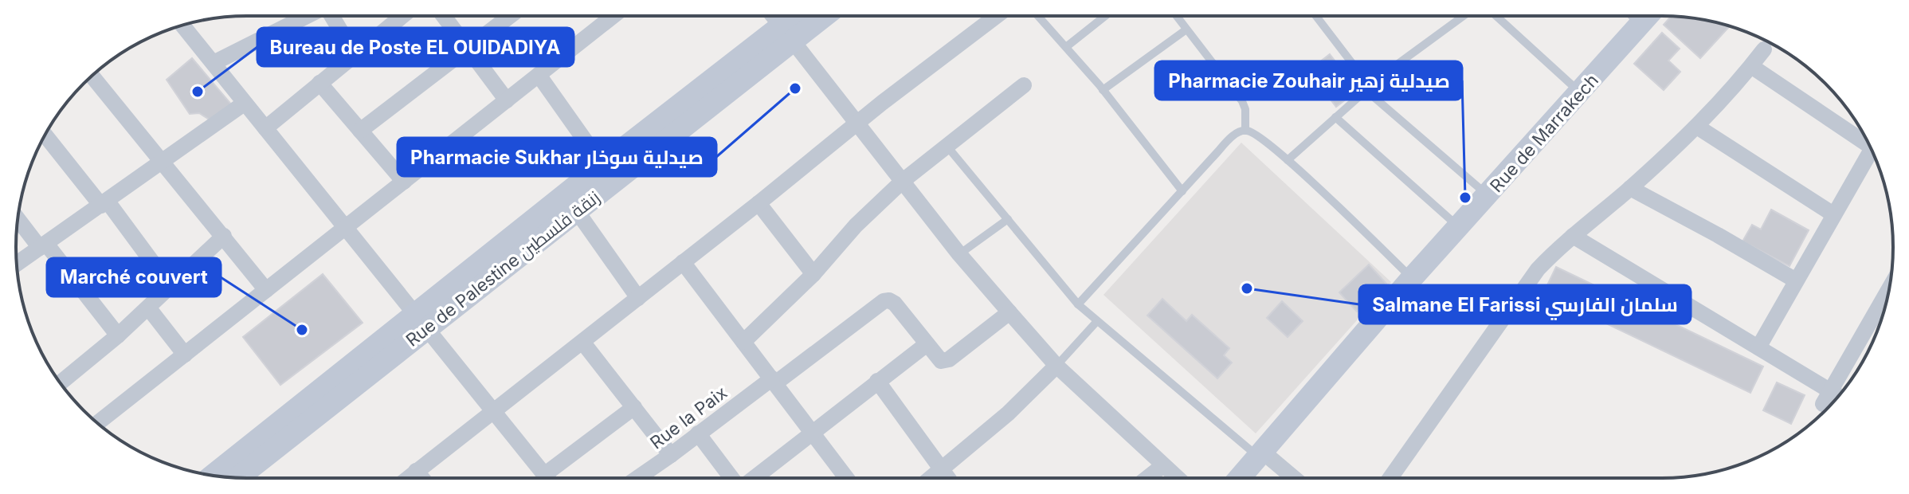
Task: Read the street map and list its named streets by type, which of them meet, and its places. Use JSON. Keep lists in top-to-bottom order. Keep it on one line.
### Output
{"streets":{"main road":["Rue de Marrakech","Rue de Palestine زنقة فلسطين"],"street":["Rue la Paix"]},"places":["Pharmacie Sukhar صيدلية سوخار","Bureau de Poste EL OUIDADIYA","Pharmacie Zouhair صيدلية زهير","Salmane El Farissi سلمان الفارسي","Marché couvert"]}
